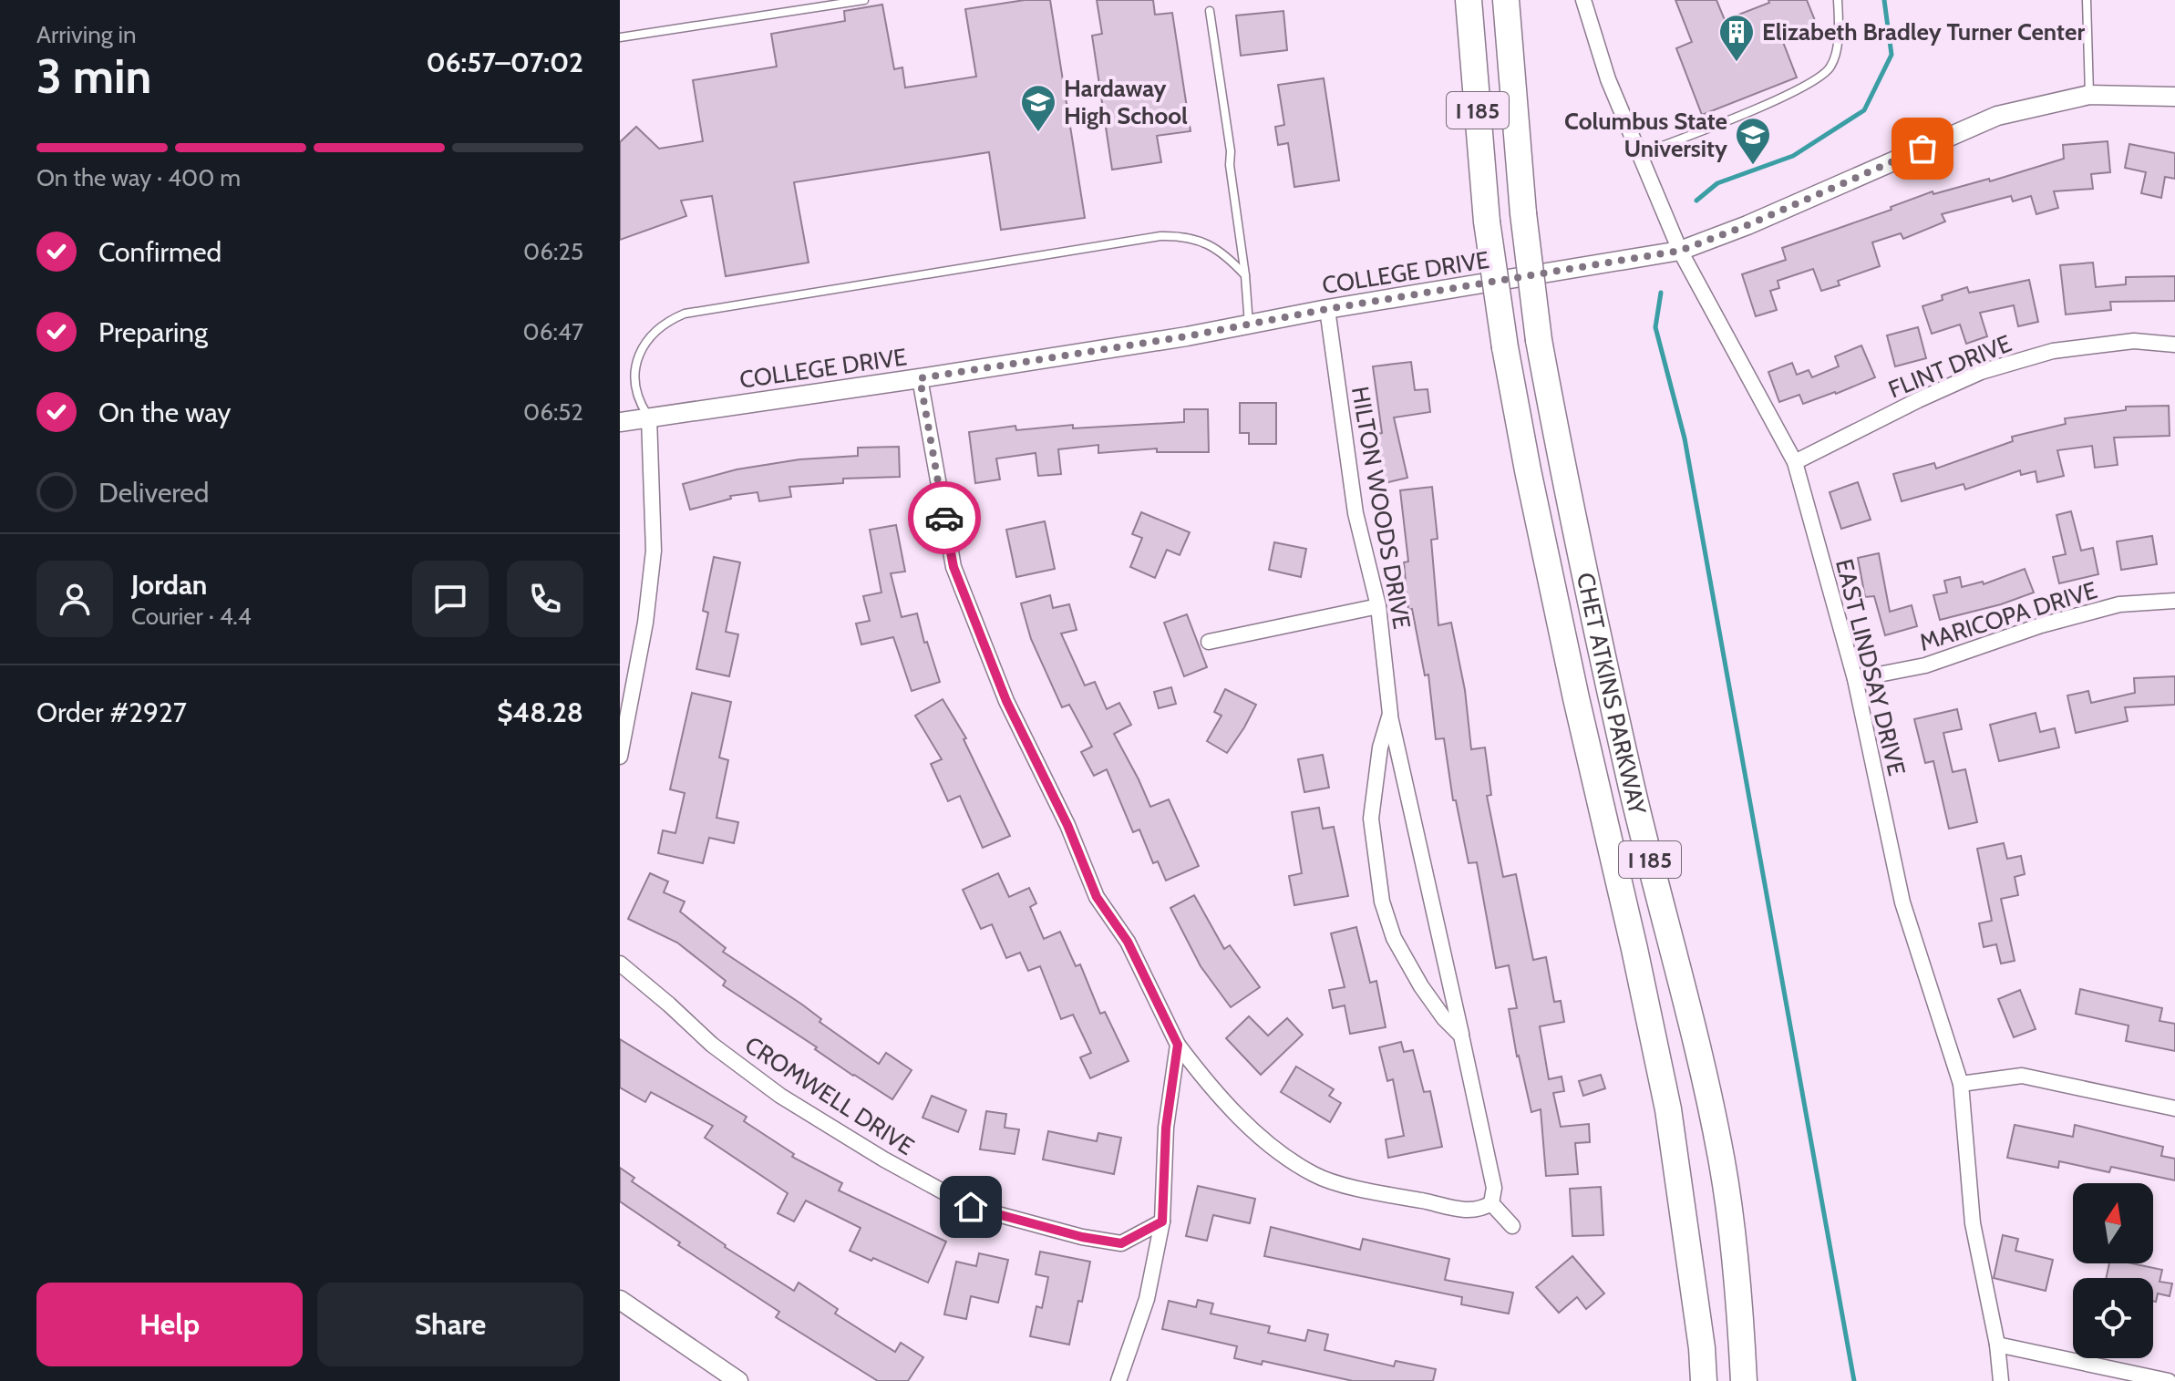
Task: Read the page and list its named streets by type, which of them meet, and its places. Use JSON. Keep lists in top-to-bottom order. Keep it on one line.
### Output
{"streets":{"highway":["I 185","CHET ATKINS PARKWAY"],"street":["COLLEGE DRIVE","FLINT DRIVE","HILTON WOODS DRIVE","MARICOPA DRIVE","EAST LINDSAY DRIVE","CROMWELL DRIVE"]},"crossings":[["COLLEGE DRIVE","HILTON WOODS DRIVE"],["COLLEGE DRIVE","EAST LINDSAY DRIVE"],["FLINT DRIVE","EAST LINDSAY DRIVE"],["MARICOPA DRIVE","EAST LINDSAY DRIVE"]],"places":{"building":["Elizabeth Bradley Turner Center"],"school or university":["Hardaway High School","Columbus State University"]},"north":"top","page":{"heading":["3 min","Arriving in","06:57–07:02"],"panel":["Jordan","Courier · 4.4","Order #2927","$48.28"],"bar":"On the way · 400 m","list":[["Confirmed","06:25"],["Preparing","06:47"],["On the way","06:52"],"Delivered"],"buttons":["Help","Share"]}}
